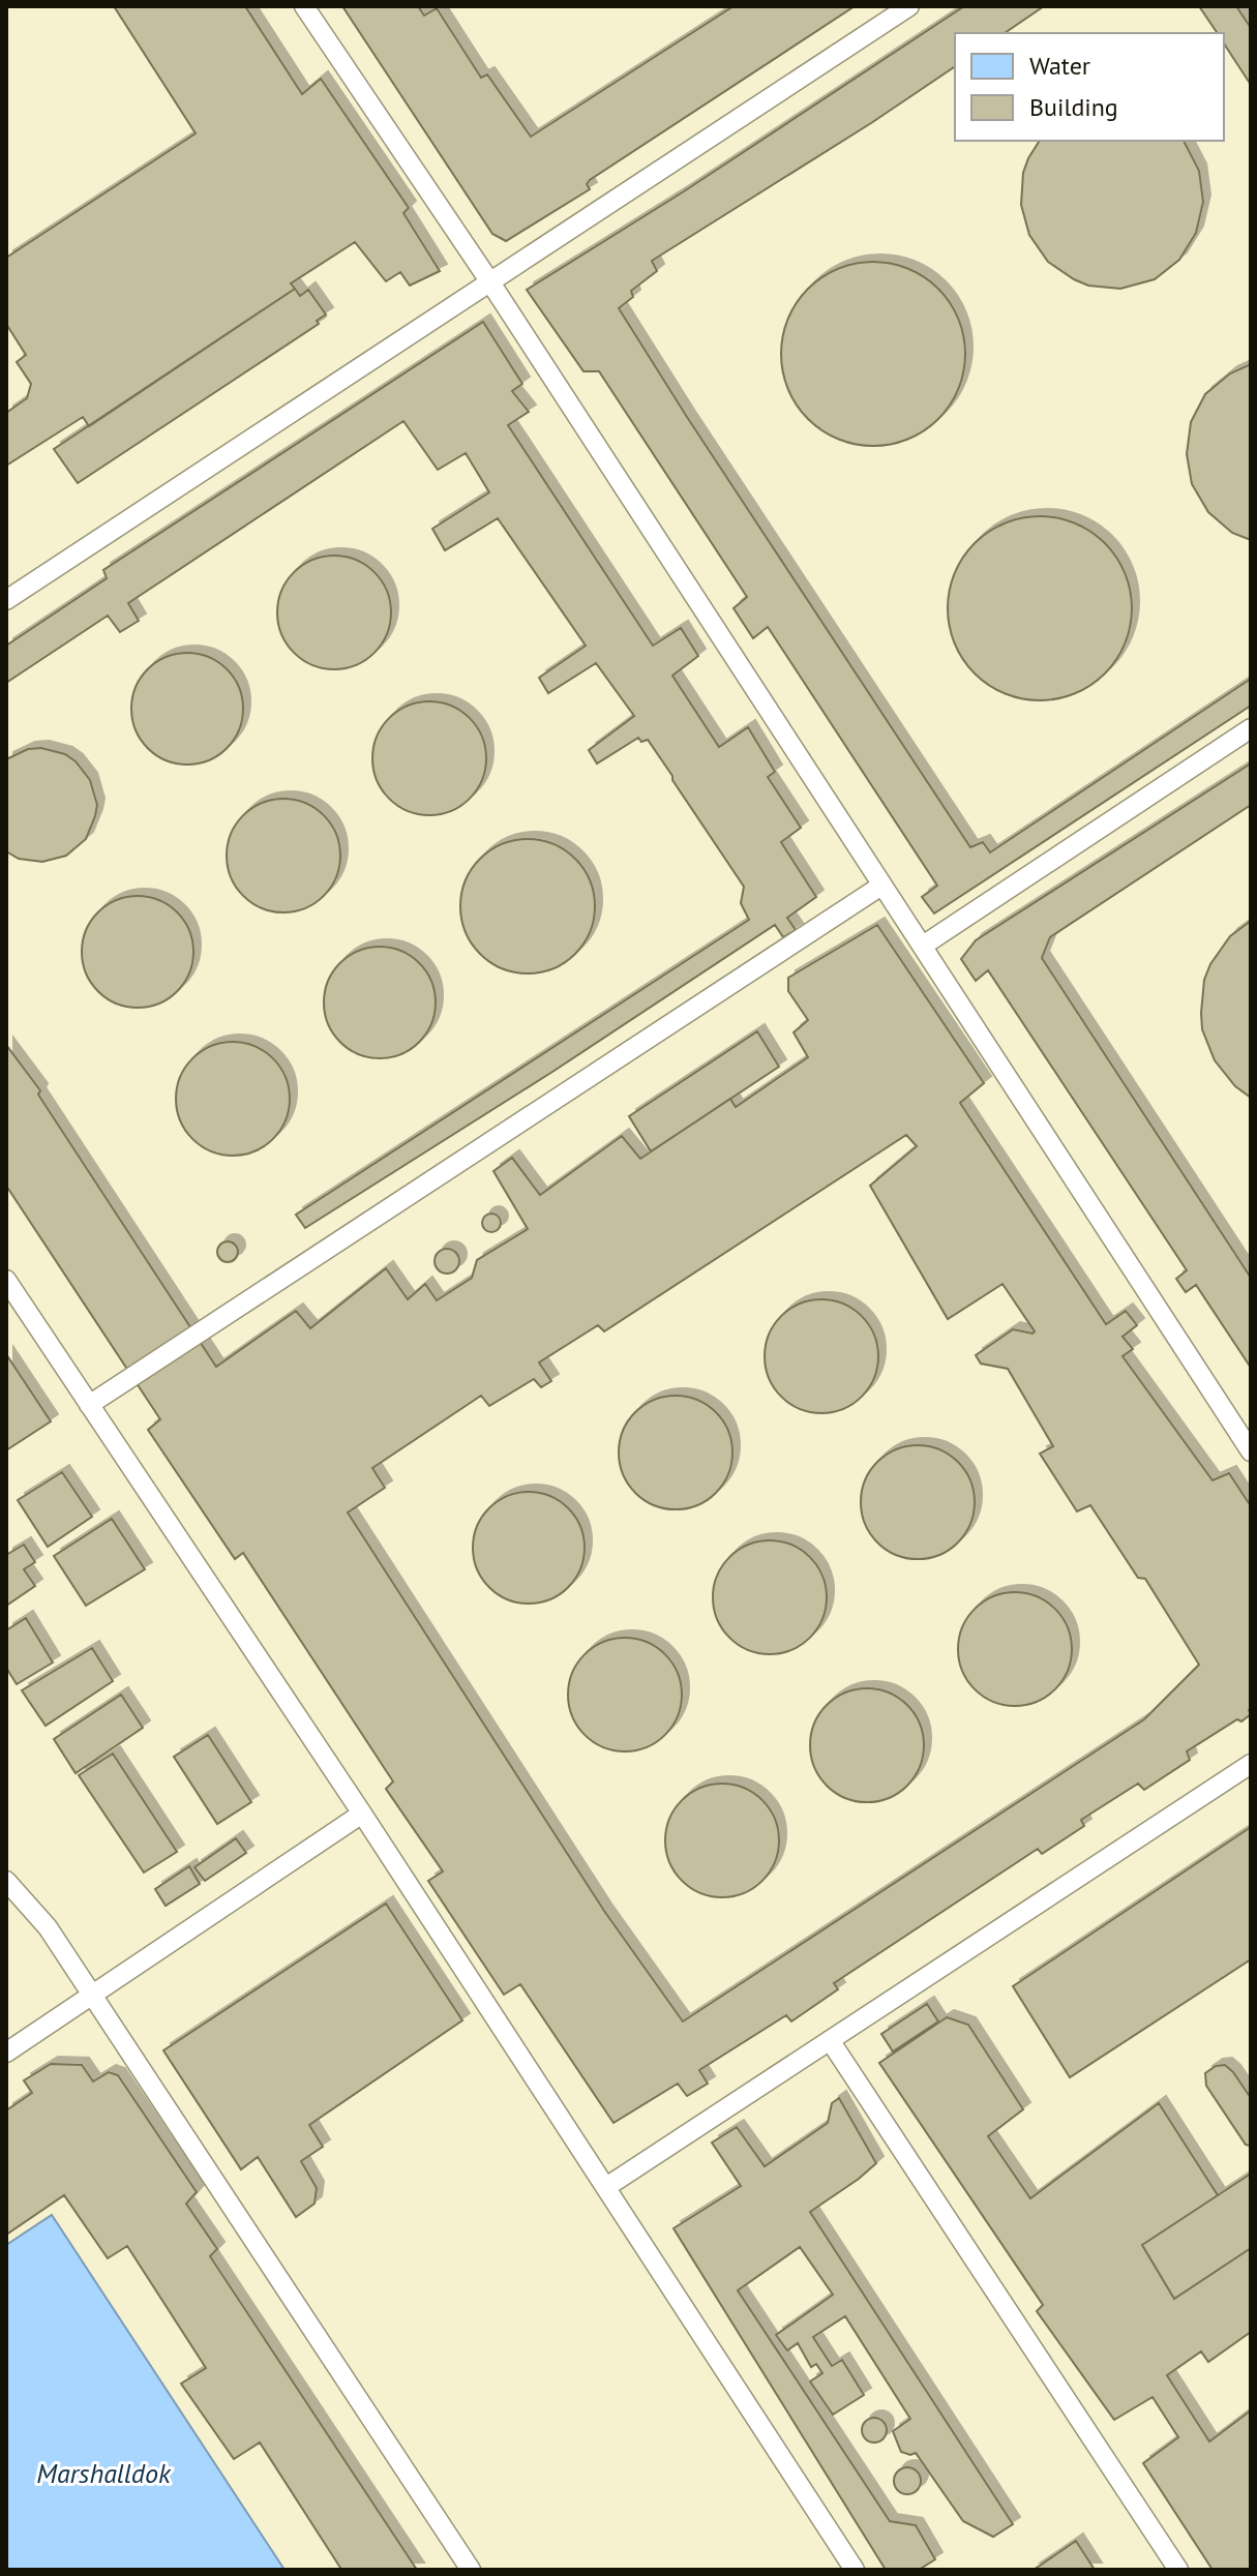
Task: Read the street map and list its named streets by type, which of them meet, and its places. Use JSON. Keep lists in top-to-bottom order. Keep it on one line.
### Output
{"water":["Marshalldok"],"legend":["Water","Building"]}
